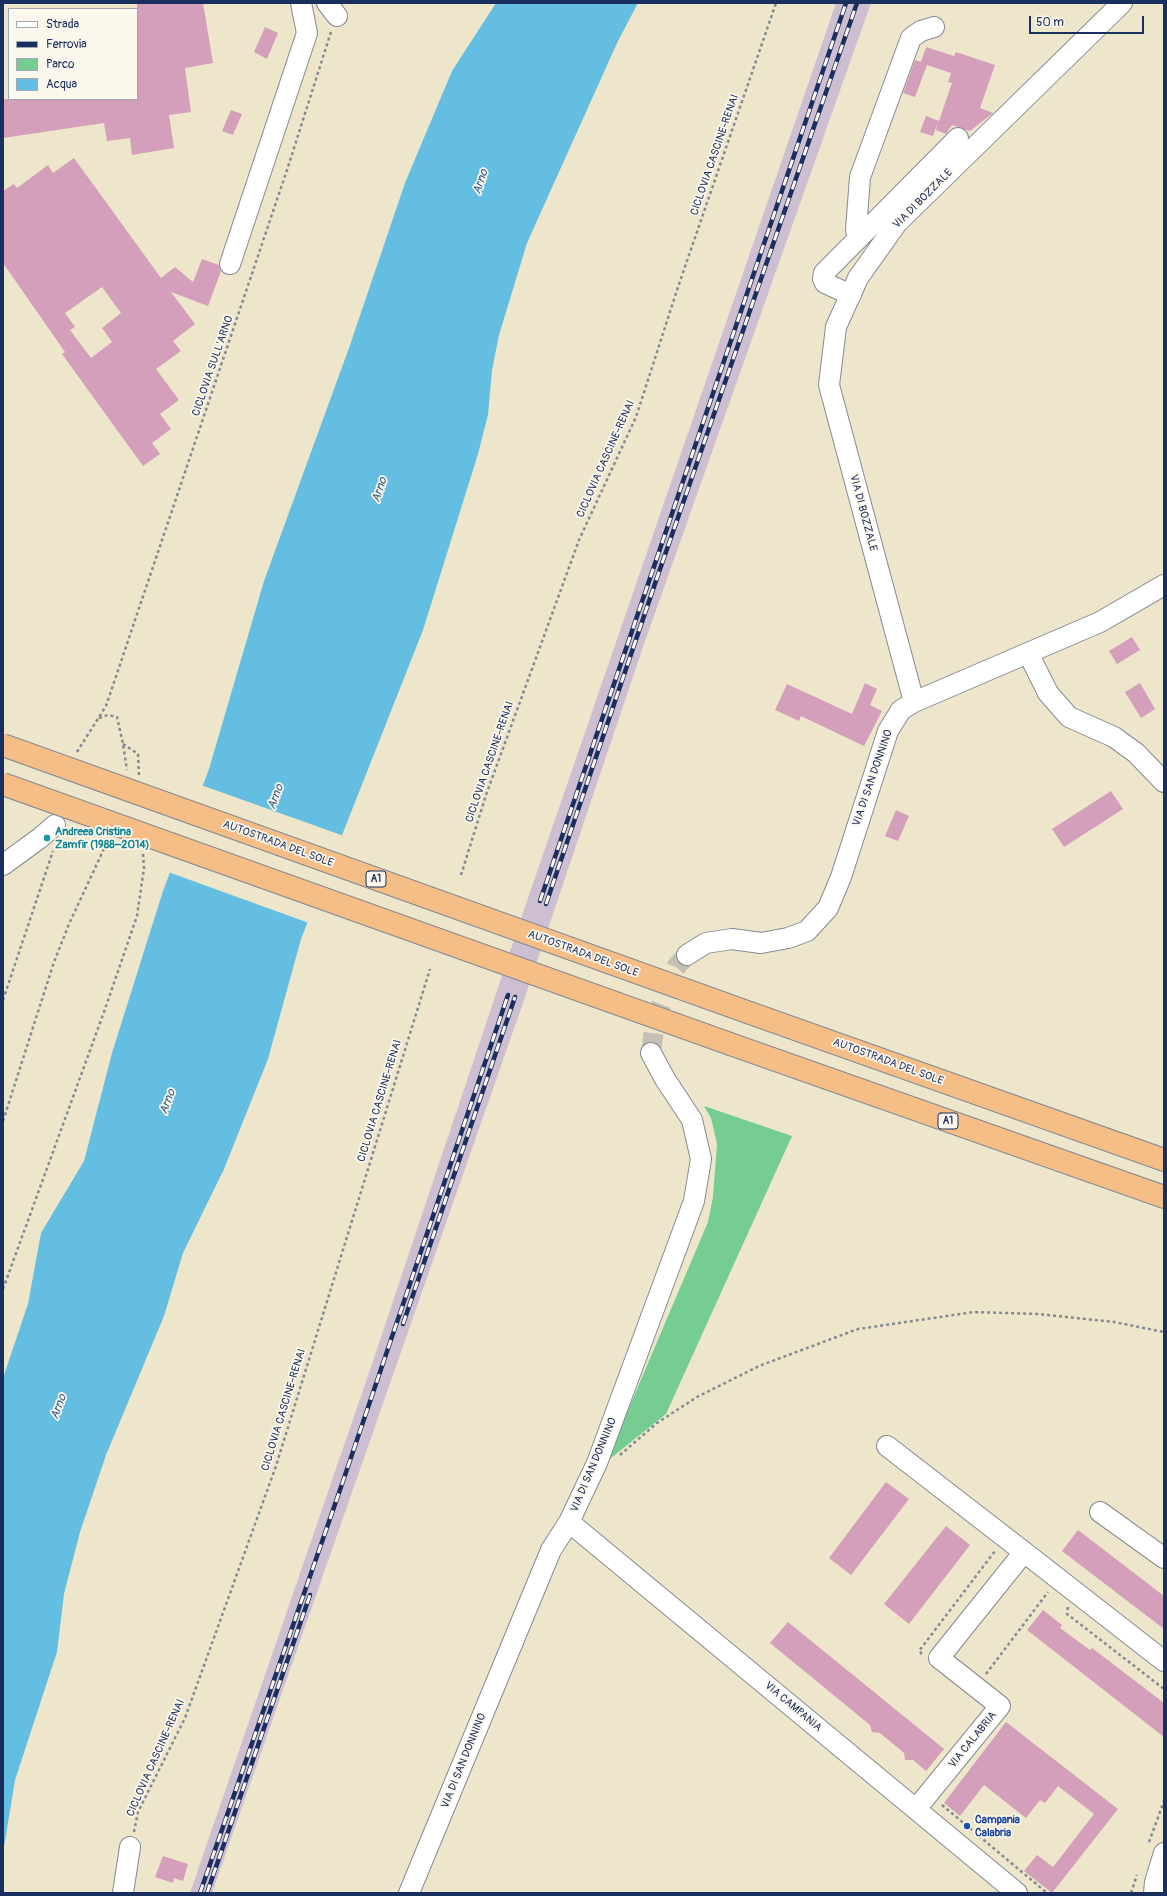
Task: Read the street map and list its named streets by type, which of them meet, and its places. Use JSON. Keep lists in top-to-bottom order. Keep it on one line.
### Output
{"streets":{"highway":["AUTOSTRADA DEL SOLE","A1"],"street":["VIA DI BOZZALE","VIA DI SAN DONNINO","VIA CAMPANIA","VIA CALABRIA"],"path":["CICLOVIA CASCINE-RENAI","CICLOVIA SULL'ARNO"]},"crossings":[["VIA DI BOZZALE","VIA DI SAN DONNINO"],["VIA DI SAN DONNINO","VIA CAMPANIA"],["VIA CAMPANIA","VIA CALABRIA"]],"water":["Arno"],"places":["Andreea Cristina Zamfir (1988–2014)","Campania Calabria"],"legend":["Strada","Ferrovia","Parco","Acqua"],"scale_bar":"50 m"}
